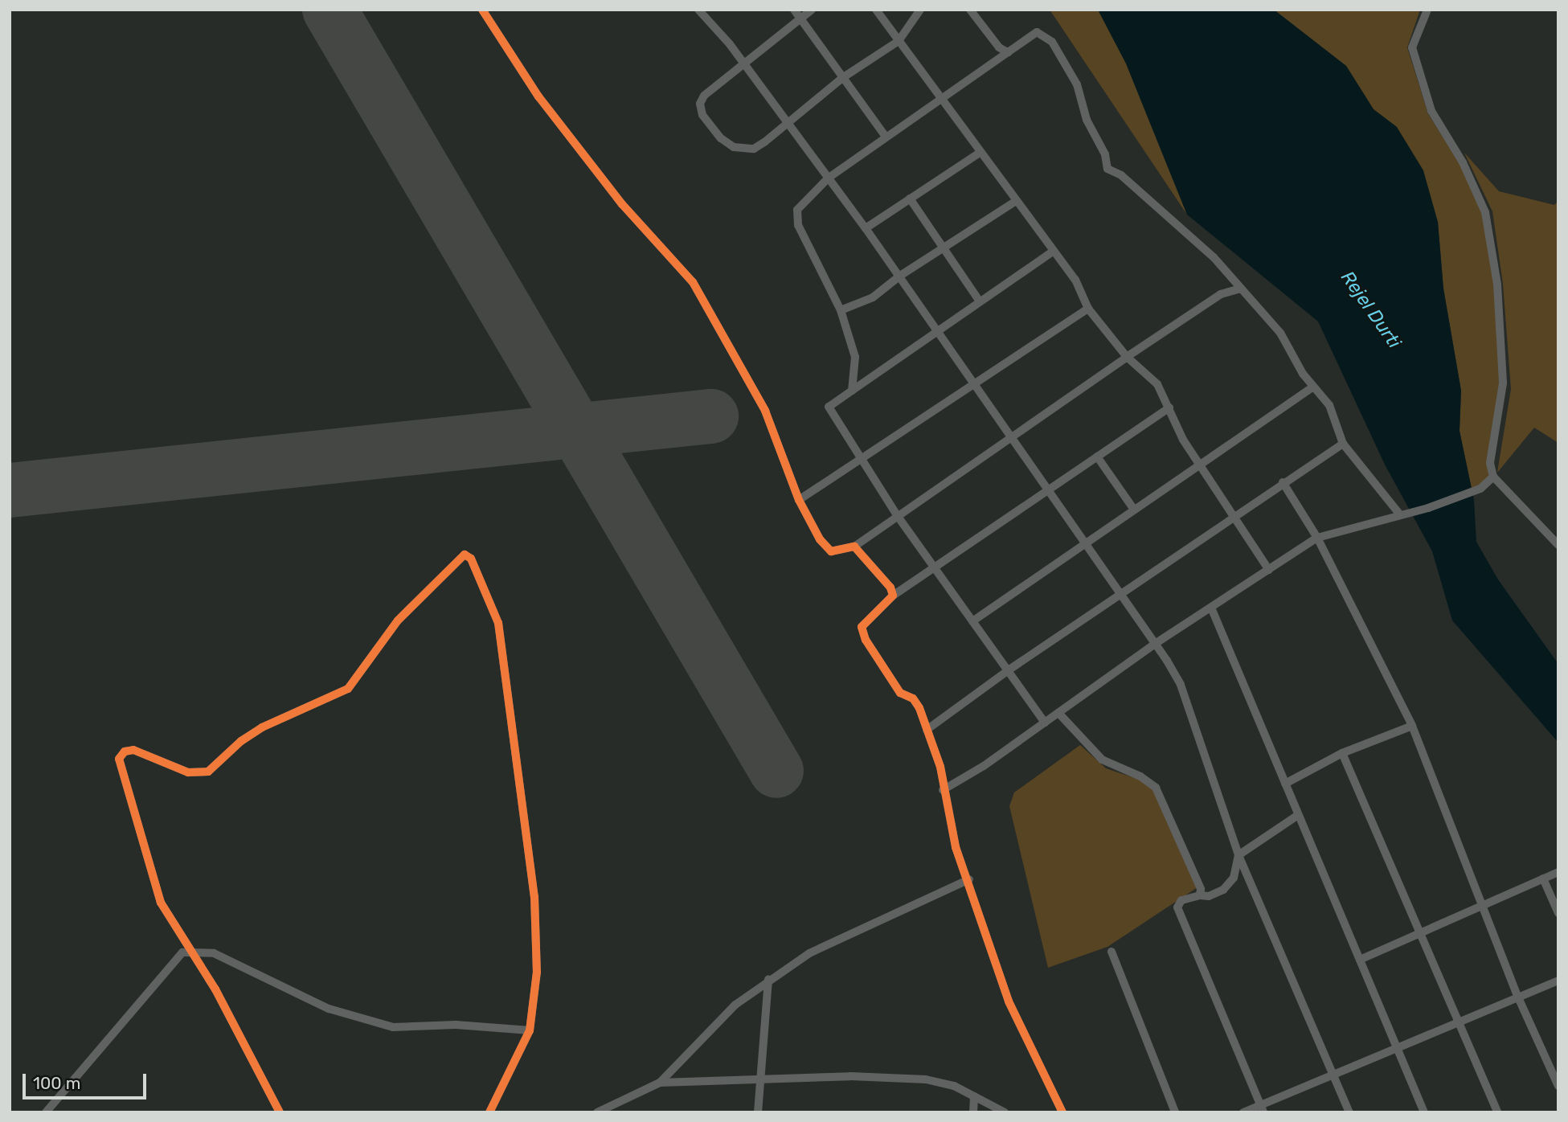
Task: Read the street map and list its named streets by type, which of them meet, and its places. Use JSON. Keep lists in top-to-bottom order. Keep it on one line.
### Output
{"water":["Rejel Durti"],"scale_bar":"100 m"}
